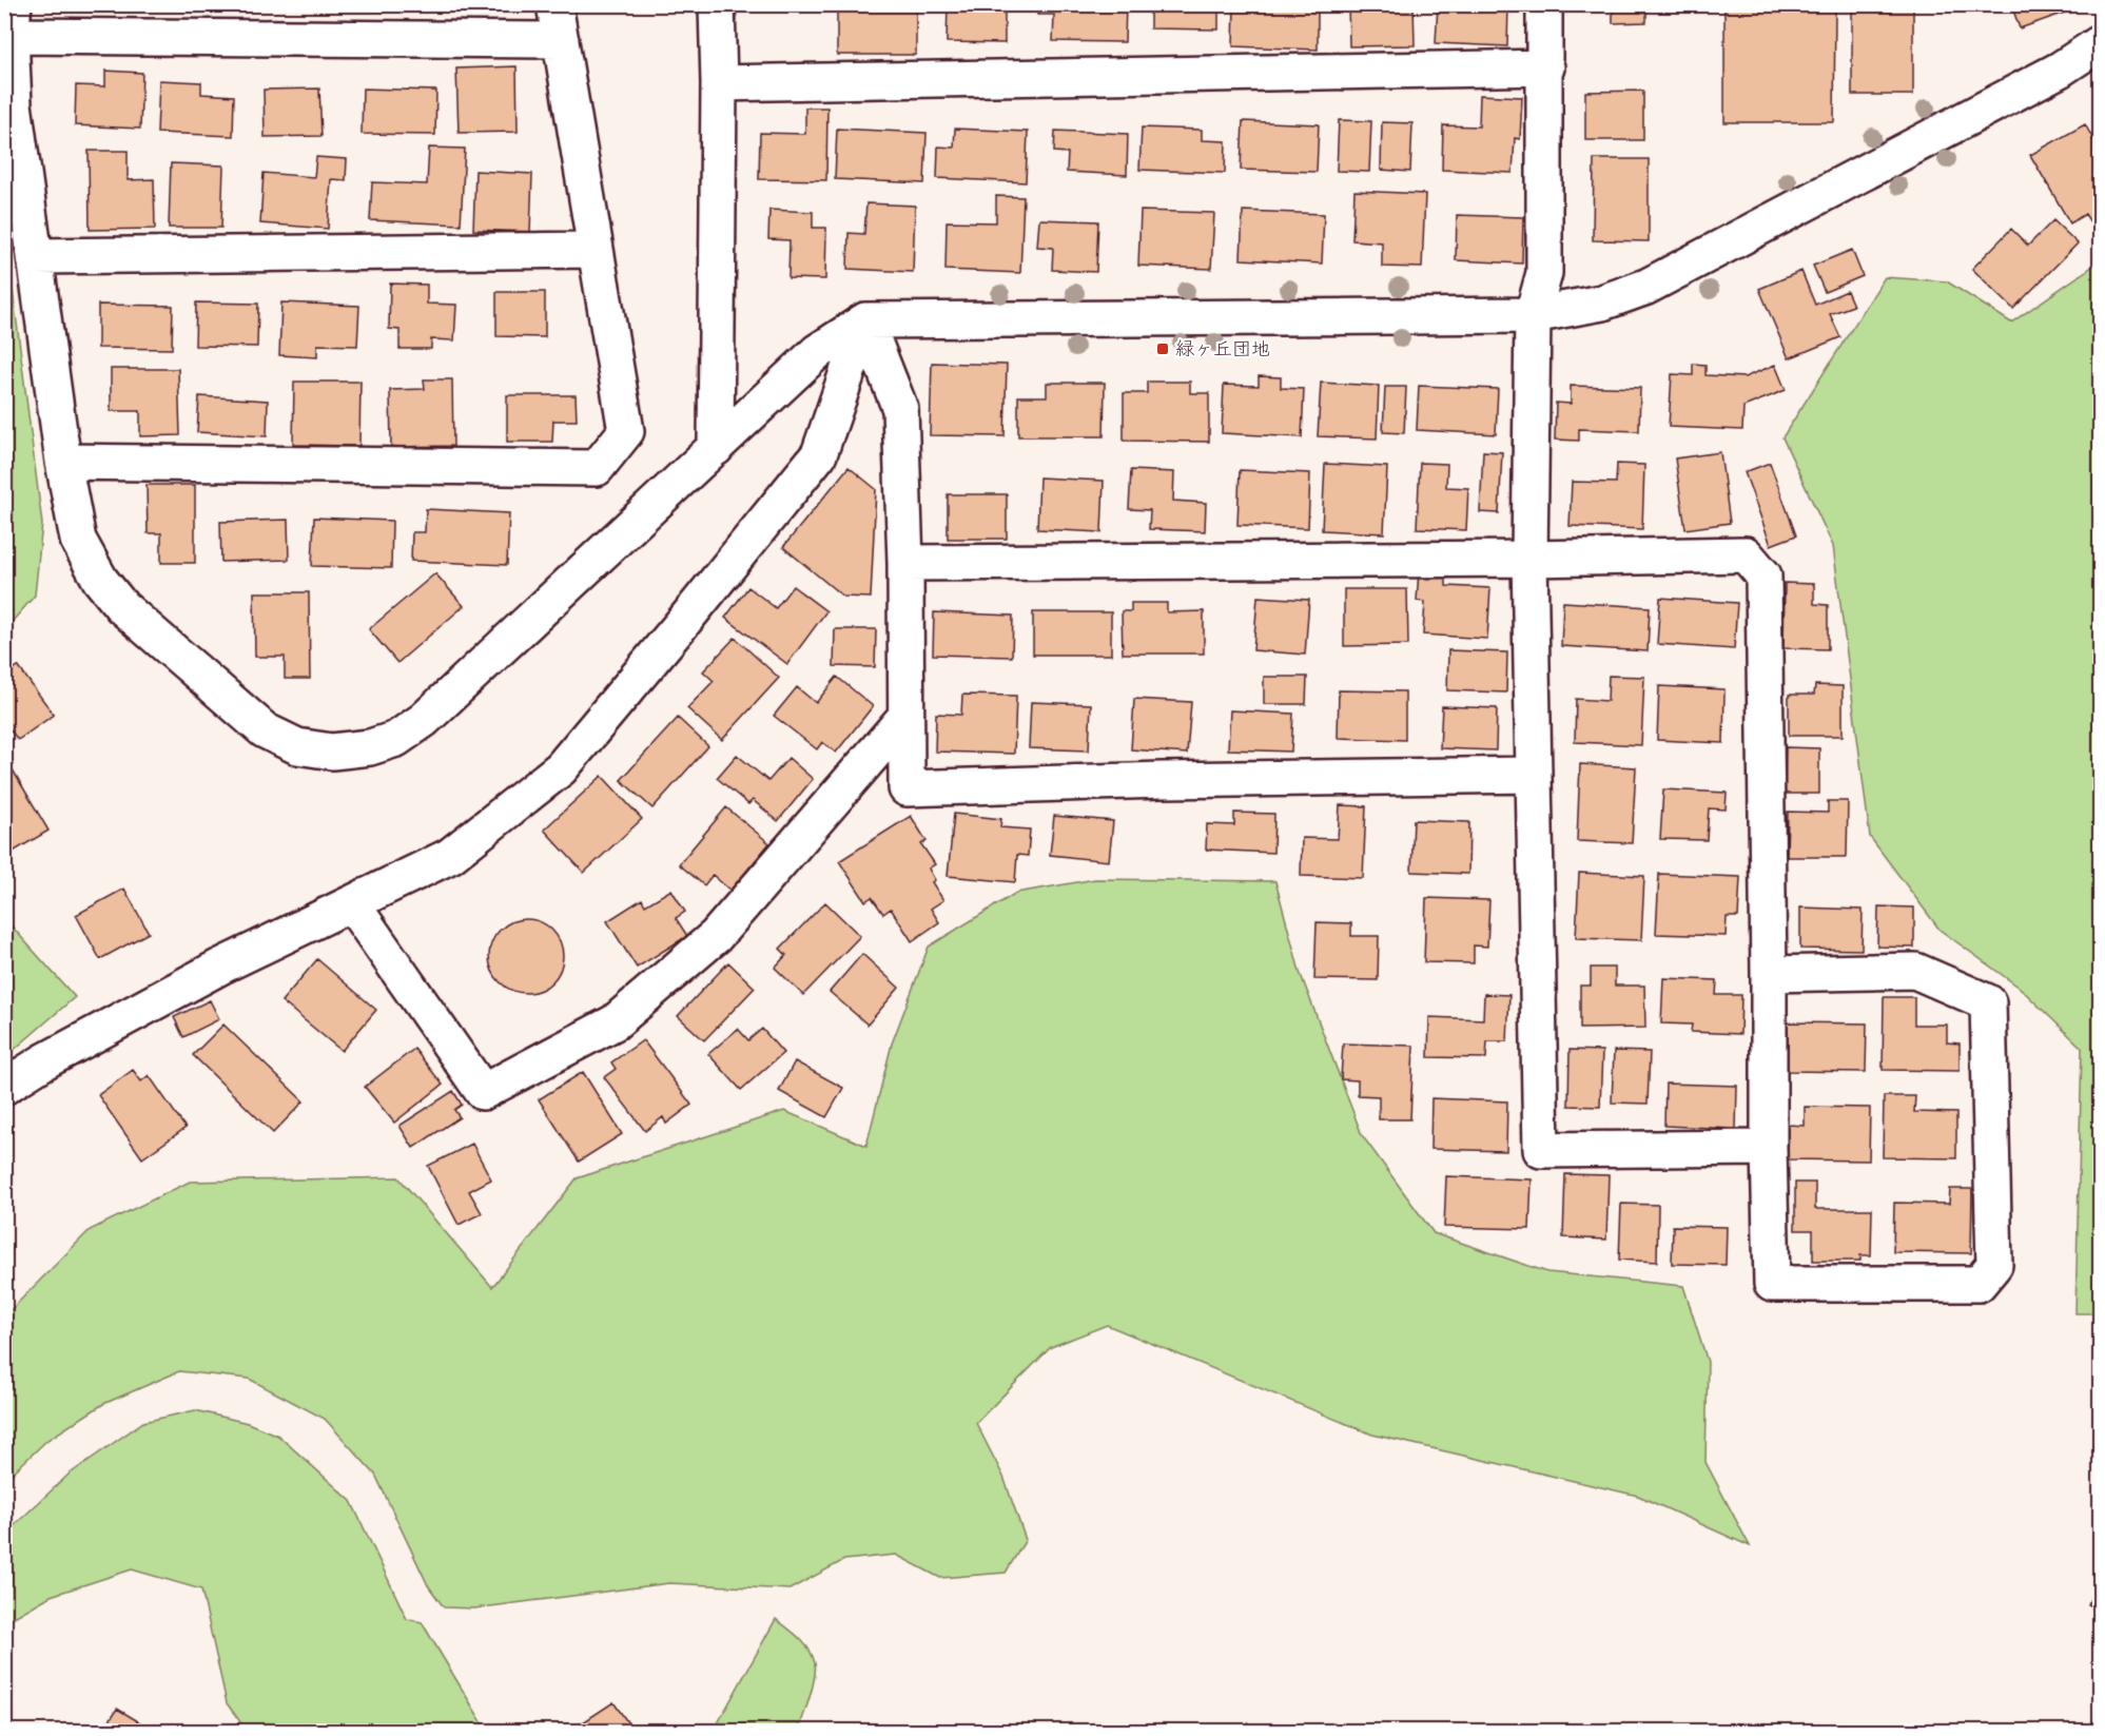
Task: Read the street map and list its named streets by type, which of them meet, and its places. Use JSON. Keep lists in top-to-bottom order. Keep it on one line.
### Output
{"places":{"transit":["緑ヶ丘団地"]}}
